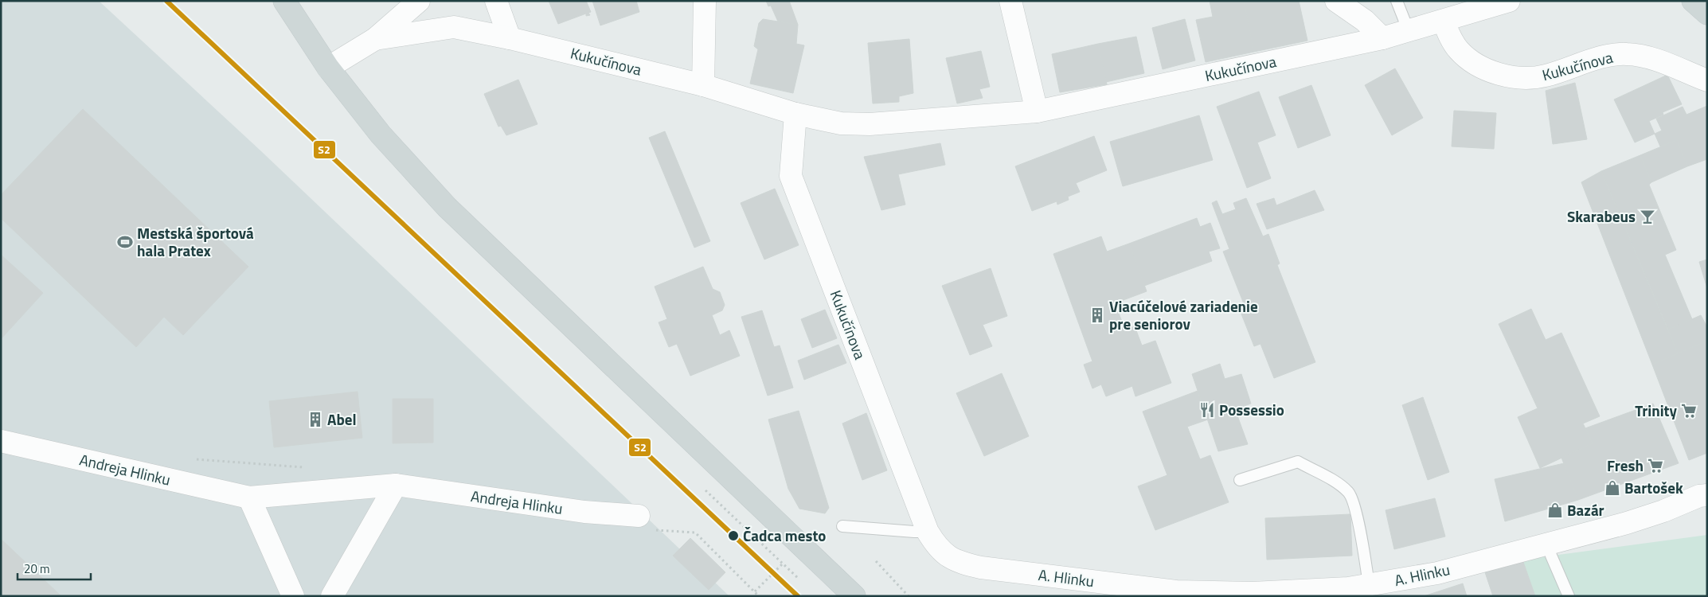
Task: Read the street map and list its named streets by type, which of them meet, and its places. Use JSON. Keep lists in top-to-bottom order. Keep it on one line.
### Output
{"streets":{"street":["Kukučínova","Andreja Hlinku","A. Hlinku"]},"crossings":[["Kukučínova","A. Hlinku"]],"places":{"bar":["Skarabeus"],"sports":["Mestská športová hala Pratex"],"building":["Viacúčelové zariadenie pre seniorov","Abel"],"restaurant":["Possessio"],"supermarket":["Trinity","Fresh"],"shop":["Bartošek","Bazár"],"other":["Čadca mesto"]},"lines":["transit line S2"],"scale_bar":"20 m"}
